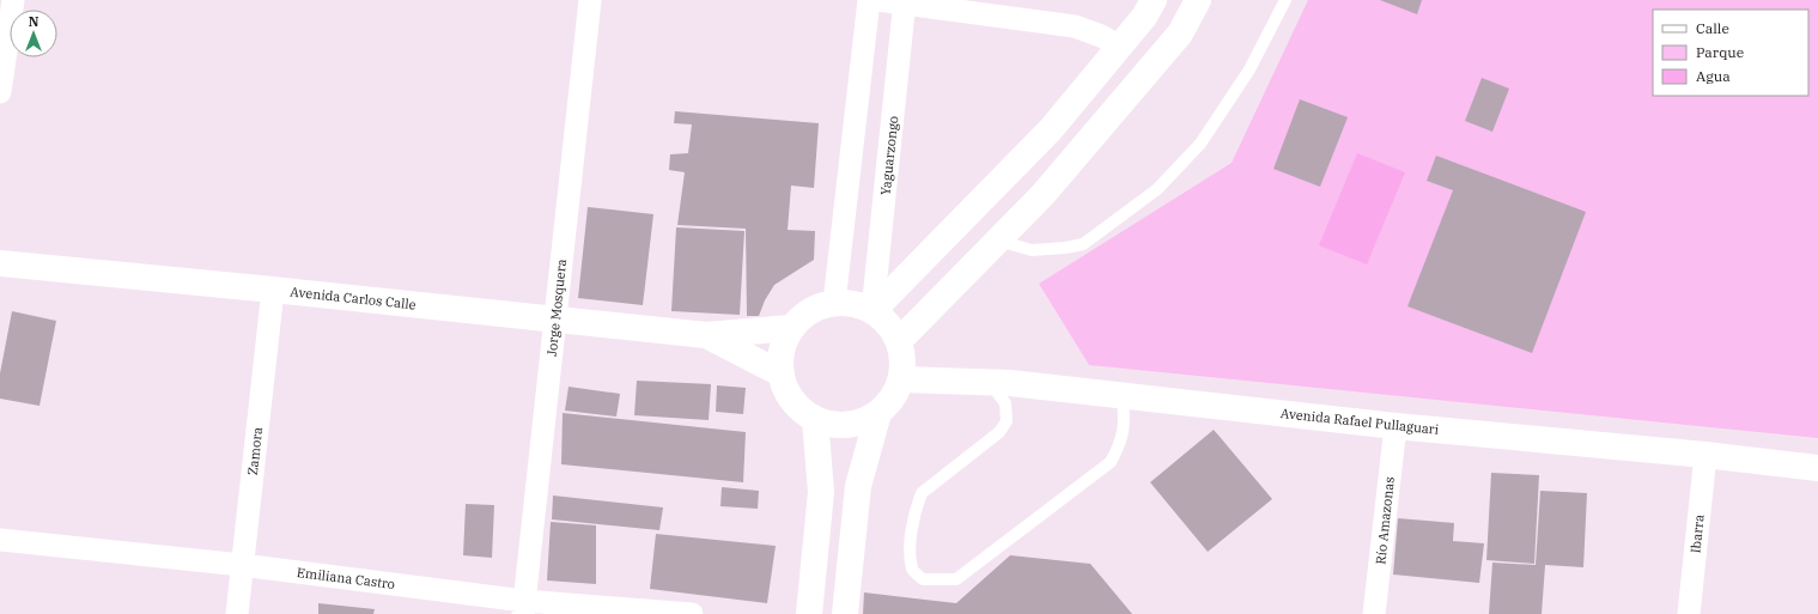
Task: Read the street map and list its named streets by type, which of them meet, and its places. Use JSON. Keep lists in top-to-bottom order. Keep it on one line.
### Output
{"streets":{"street":["Yaguarzongo","Avenida Carlos Calle","Jorge Mosquera","Avenida Rafael Pullaguari","Zamora","Río Amazonas","Ibarra","Emiliana Castro"]},"crossings":[["Yaguarzongo","Avenida Carlos Calle"],["Yaguarzongo","Avenida Rafael Pullaguari"],["Avenida Carlos Calle","Jorge Mosquera"],["Avenida Carlos Calle","Avenida Rafael Pullaguari"],["Avenida Carlos Calle","Zamora"],["Jorge Mosquera","Emiliana Castro"],["Avenida Rafael Pullaguari","Río Amazonas"],["Avenida Rafael Pullaguari","Ibarra"],["Zamora","Emiliana Castro"]],"legend":["Calle","Parque","Agua"],"north":"top"}
